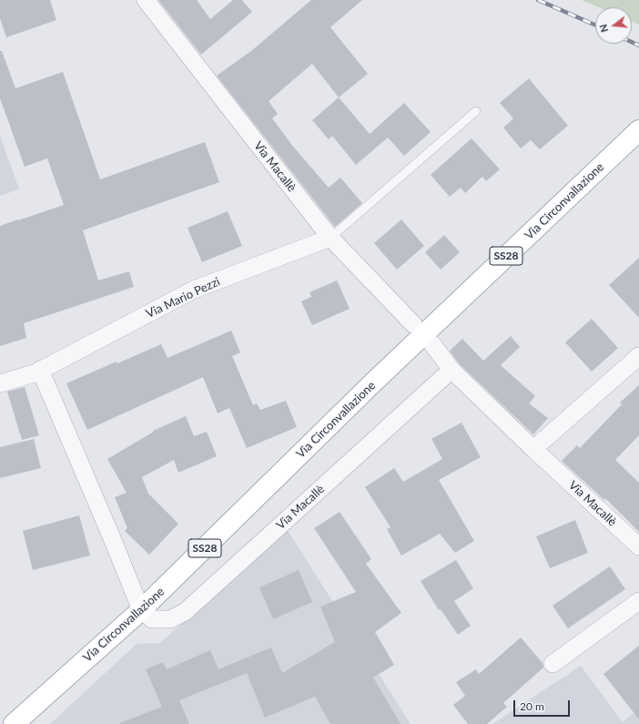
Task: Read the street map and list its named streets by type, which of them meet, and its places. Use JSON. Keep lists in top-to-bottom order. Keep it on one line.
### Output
{"streets":{"main road":["Via Circonvallazione","SS28"],"street":["Via Macallè","Via Mario Pezzi"]},"crossings":[["Via Macallè","Via Circonvallazione"],["Via Macallè","Via Mario Pezzi"]],"scale_bar":"20 m","north":"left"}
